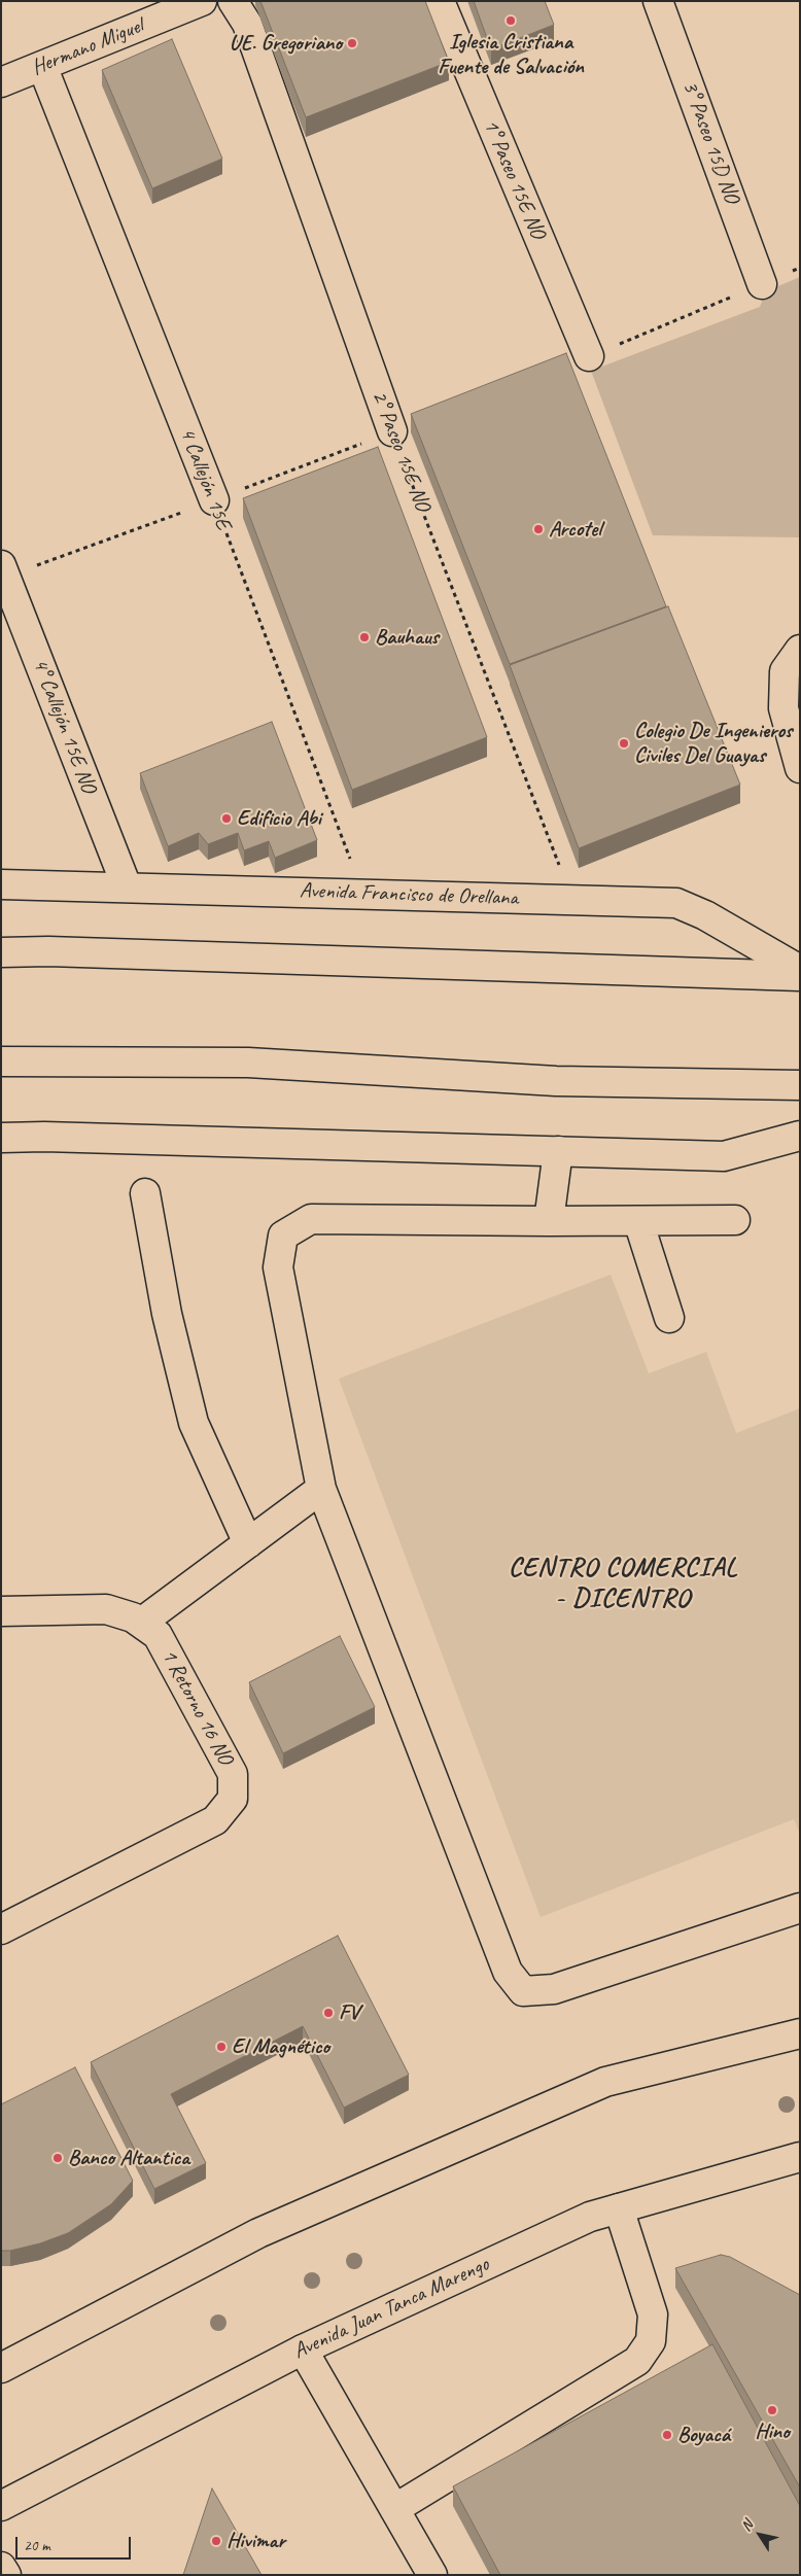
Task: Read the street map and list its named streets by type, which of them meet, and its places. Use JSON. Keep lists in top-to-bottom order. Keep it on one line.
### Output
{"streets":{"main road":["Hermano Miguel","3° Paseo 15D NO","1° Paseo 15E NO","2° Paseo 15E NO","4 Callejón 15E","4° Callejón 15E NO","Avenida Francisco de Orellana","1 Retorno 16 NO","Avenida Juan Tanca Marengo"]},"crossings":[["Hermano Miguel","4 Callejón 15E"],["2° Paseo 15E NO","Avenida Francisco de Orellana"],["4 Callejón 15E","Avenida Francisco de Orellana"],["4° Callejón 15E NO","Avenida Francisco de Orellana"]],"districts":["CENTRO COMERCIAL - DICENTRO"],"places":["Iglesia Cristiana Fuente de Salvación","UE. Gregoriano","Arcotel","Bauhaus","Colegio De Ingenieros Civiles Del Guayas","Edificio Abi","FV","El Magnético","Banco Altantica","Hino","Boyacá","Hivimar"],"scale_bar":"20 m","north":"top left"}
